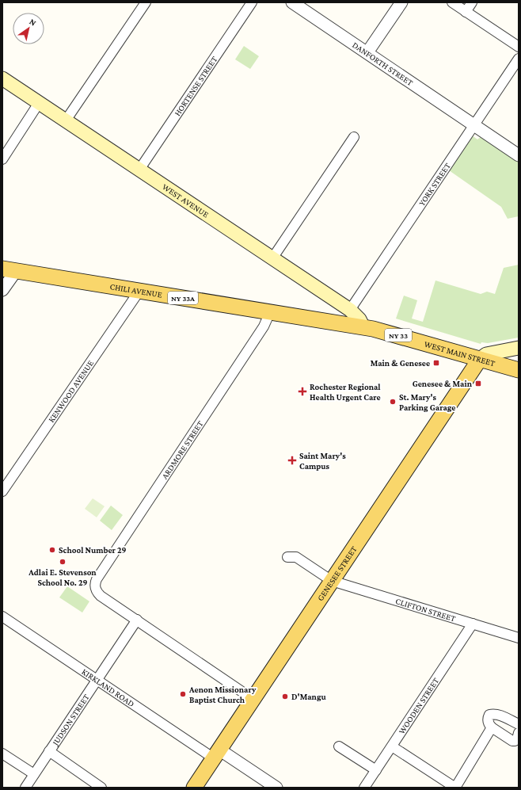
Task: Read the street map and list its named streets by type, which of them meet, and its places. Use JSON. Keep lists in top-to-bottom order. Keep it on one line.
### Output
{"streets":{"main road":["WEST AVENUE","CHILI AVENUE","NY 33A","NY 33","WEST MAIN STREET","GENESEE STREET"],"street":["DANFORTH STREET","HORTENSE STREET","YORK STREET","KENWOOD AVENUE","ARDMORE STREET","CLIFTON STREET","KIRKLAND ROAD","WOODEN STREET","JUDSON STREET"]},"crossings":[["DANFORTH STREET","YORK STREET"],["HORTENSE STREET","WEST AVENUE"],["YORK STREET","WEST AVENUE"],["WEST AVENUE","CHILI AVENUE"],["WEST AVENUE","WEST MAIN STREET"],["CHILI AVENUE","WEST MAIN STREET"],["CHILI AVENUE","KENWOOD AVENUE"],["CHILI AVENUE","ARDMORE STREET"],["WEST MAIN STREET","GENESEE STREET"],["ARDMORE STREET","JUDSON STREET"],["GENESEE STREET","CLIFTON STREET"],["GENESEE STREET","KIRKLAND ROAD"],["CLIFTON STREET","WOODEN STREET"],["KIRKLAND ROAD","JUDSON STREET"]],"places":{"transit":["Main & Genesee","Genesee & Main"],"health":["Rochester Regional Health Urgent Care","Saint Mary's Campus"],"other":["St. Mary's Parking Garage","School Number 29","Adlai E. Stevenson School No. 29","Aenon Missionary Baptist Church","D'Mangu"]},"north":"top right"}
